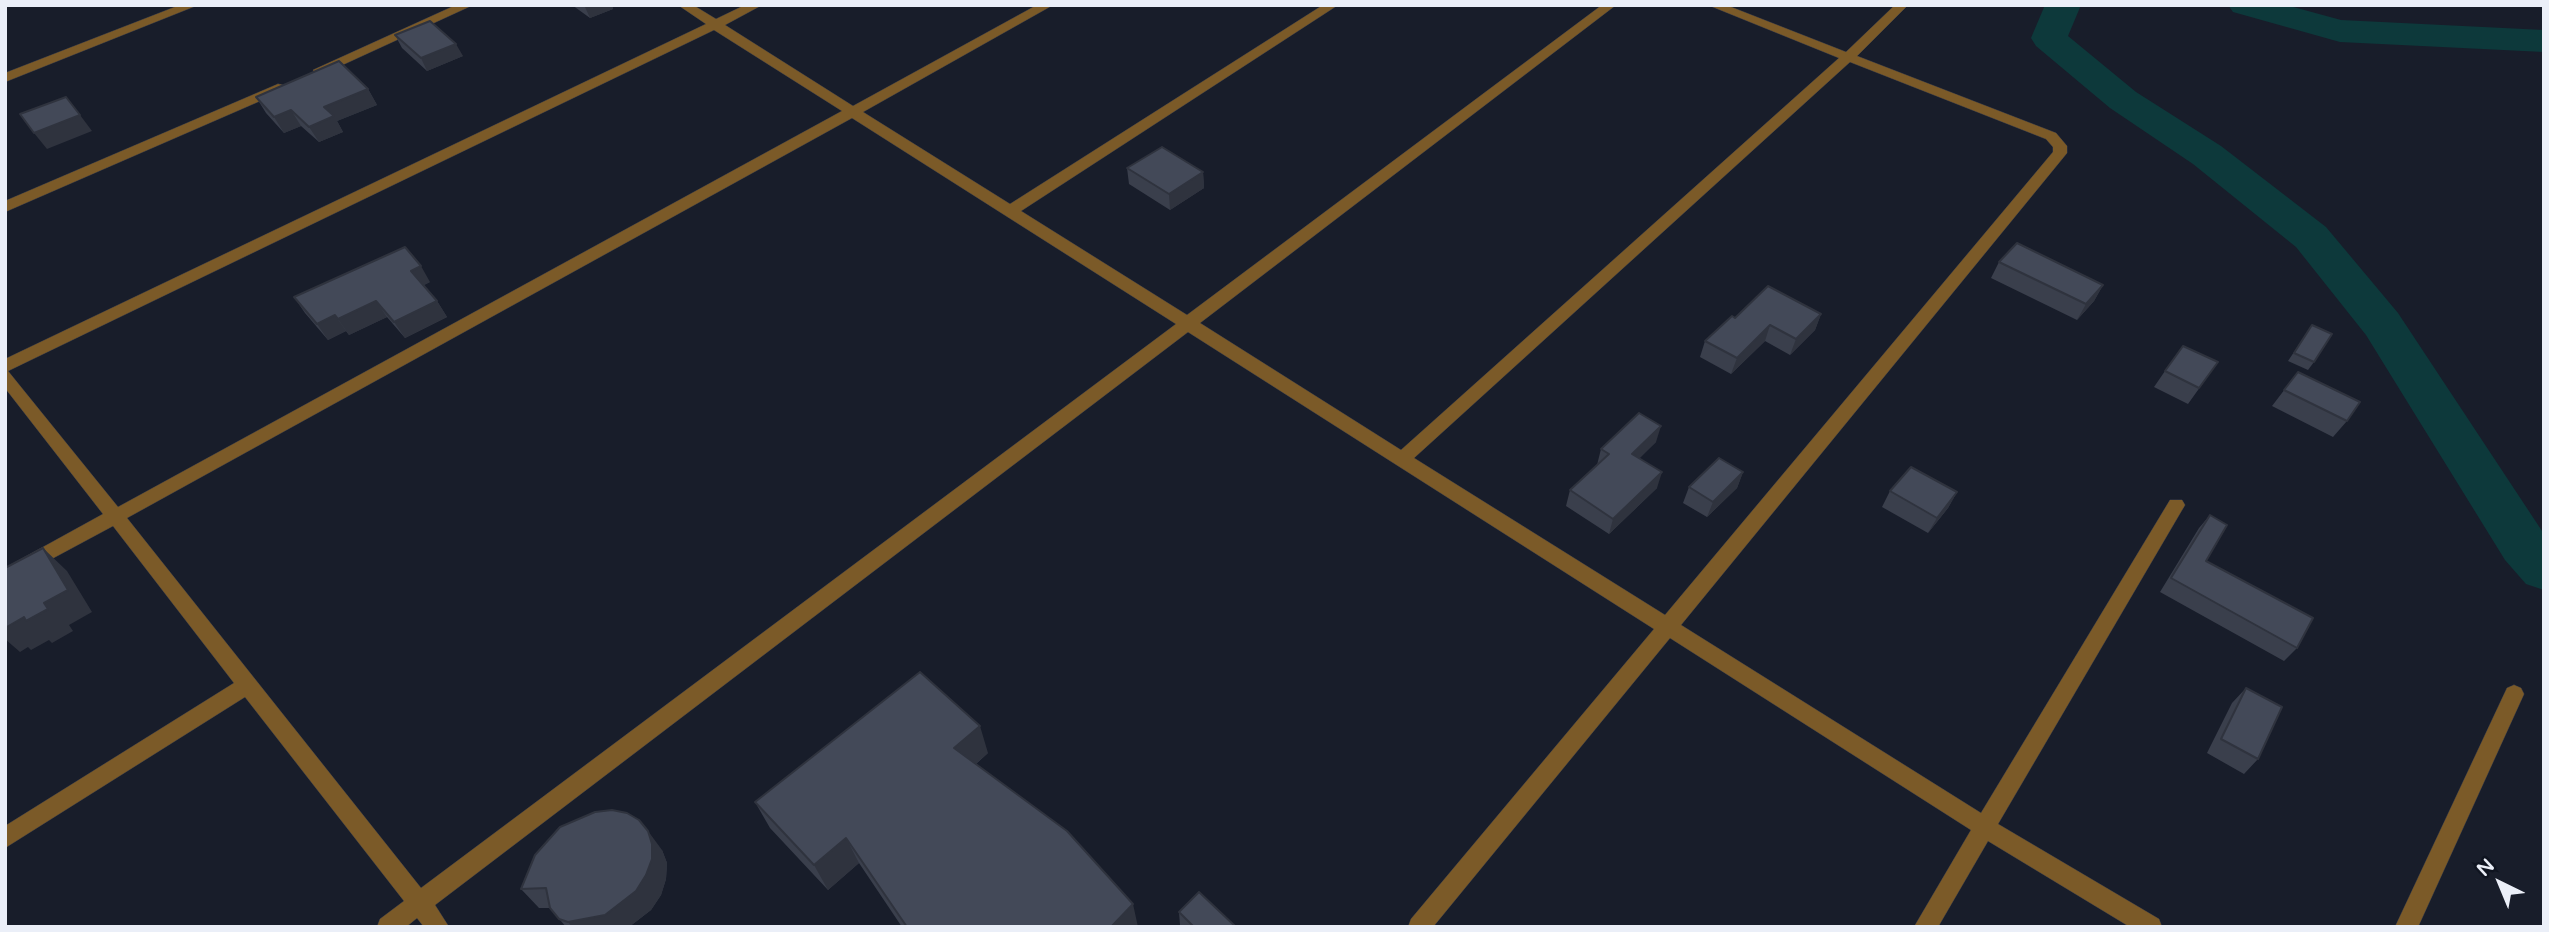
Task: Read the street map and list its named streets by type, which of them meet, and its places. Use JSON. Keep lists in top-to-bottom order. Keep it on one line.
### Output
{"north":"top left"}
